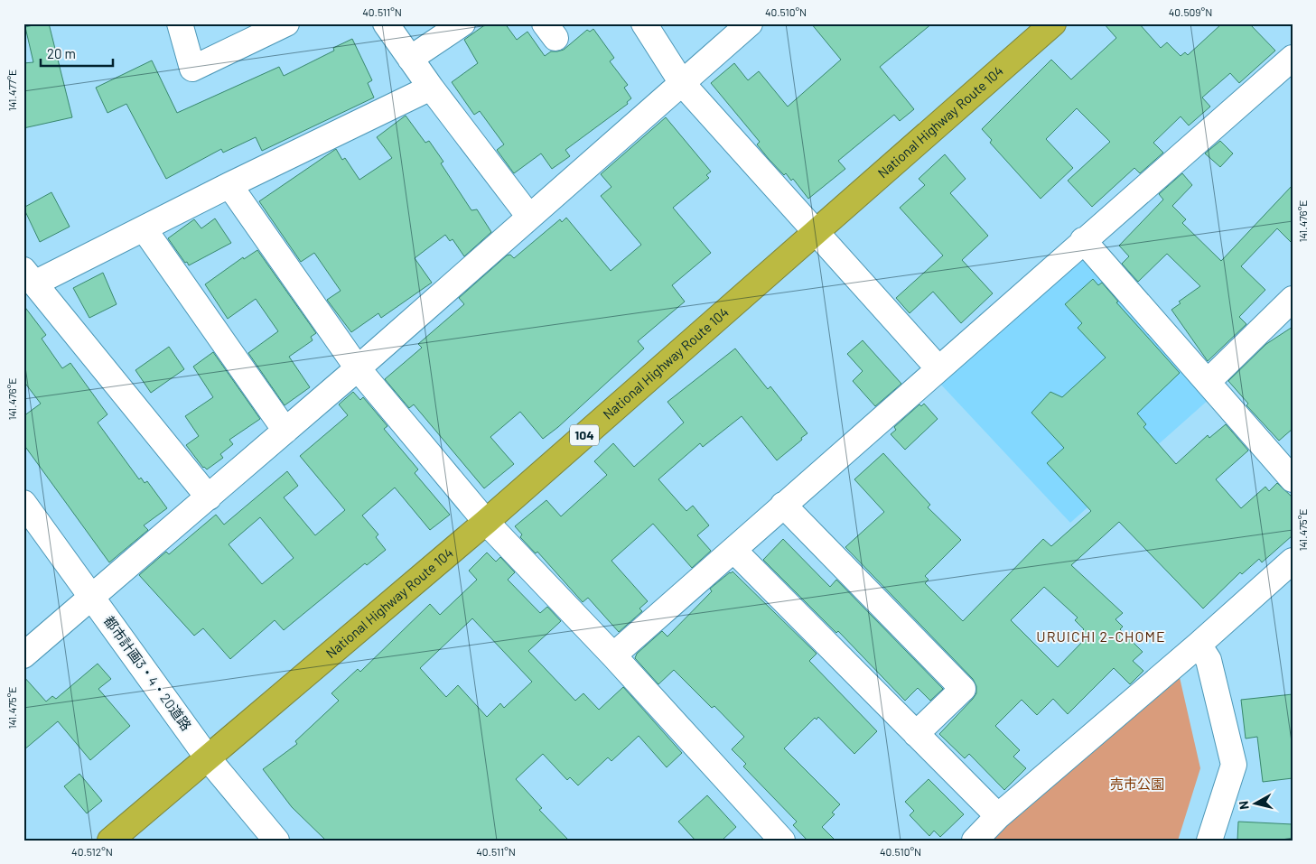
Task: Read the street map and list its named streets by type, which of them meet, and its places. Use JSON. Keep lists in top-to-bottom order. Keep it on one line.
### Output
{"streets":{"highway":["National Highway Route 104","104"],"street":["都市計画3・4・20道路"]},"crossings":[["National Highway Route 104","都市計画3・4・20道路"]],"districts":["URUICHI 2-CHOME"],"parks":["売市公園"],"scale_bar":"20 m","north":"left","coordinates":["40.511°N","40.510°N","40.509°N","141.477°E","141.476°E","141.475°E","40.512°N"]}
